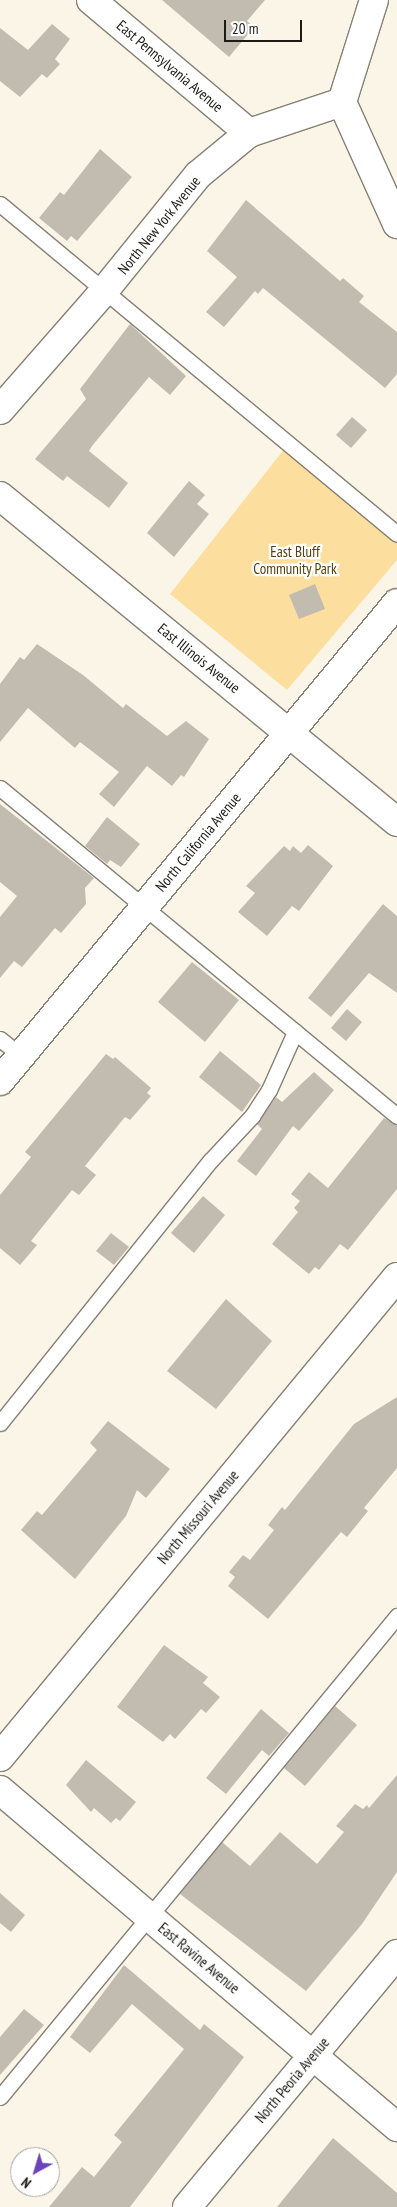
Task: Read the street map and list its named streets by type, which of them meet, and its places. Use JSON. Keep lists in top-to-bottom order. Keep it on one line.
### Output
{"streets":{"street":["East Pennsylvania Avenue","North New York Avenue","East Illinois Avenue","North California Avenue","North Missouri Avenue","East Ravine Avenue","North Peoria Avenue"]},"crossings":[["East Pennsylvania Avenue","North New York Avenue"],["East Illinois Avenue","North California Avenue"],["East Ravine Avenue","North Peoria Avenue"]],"parks":["East Bluff Community Park"],"scale_bar":"20 m","north":"bottom left"}
